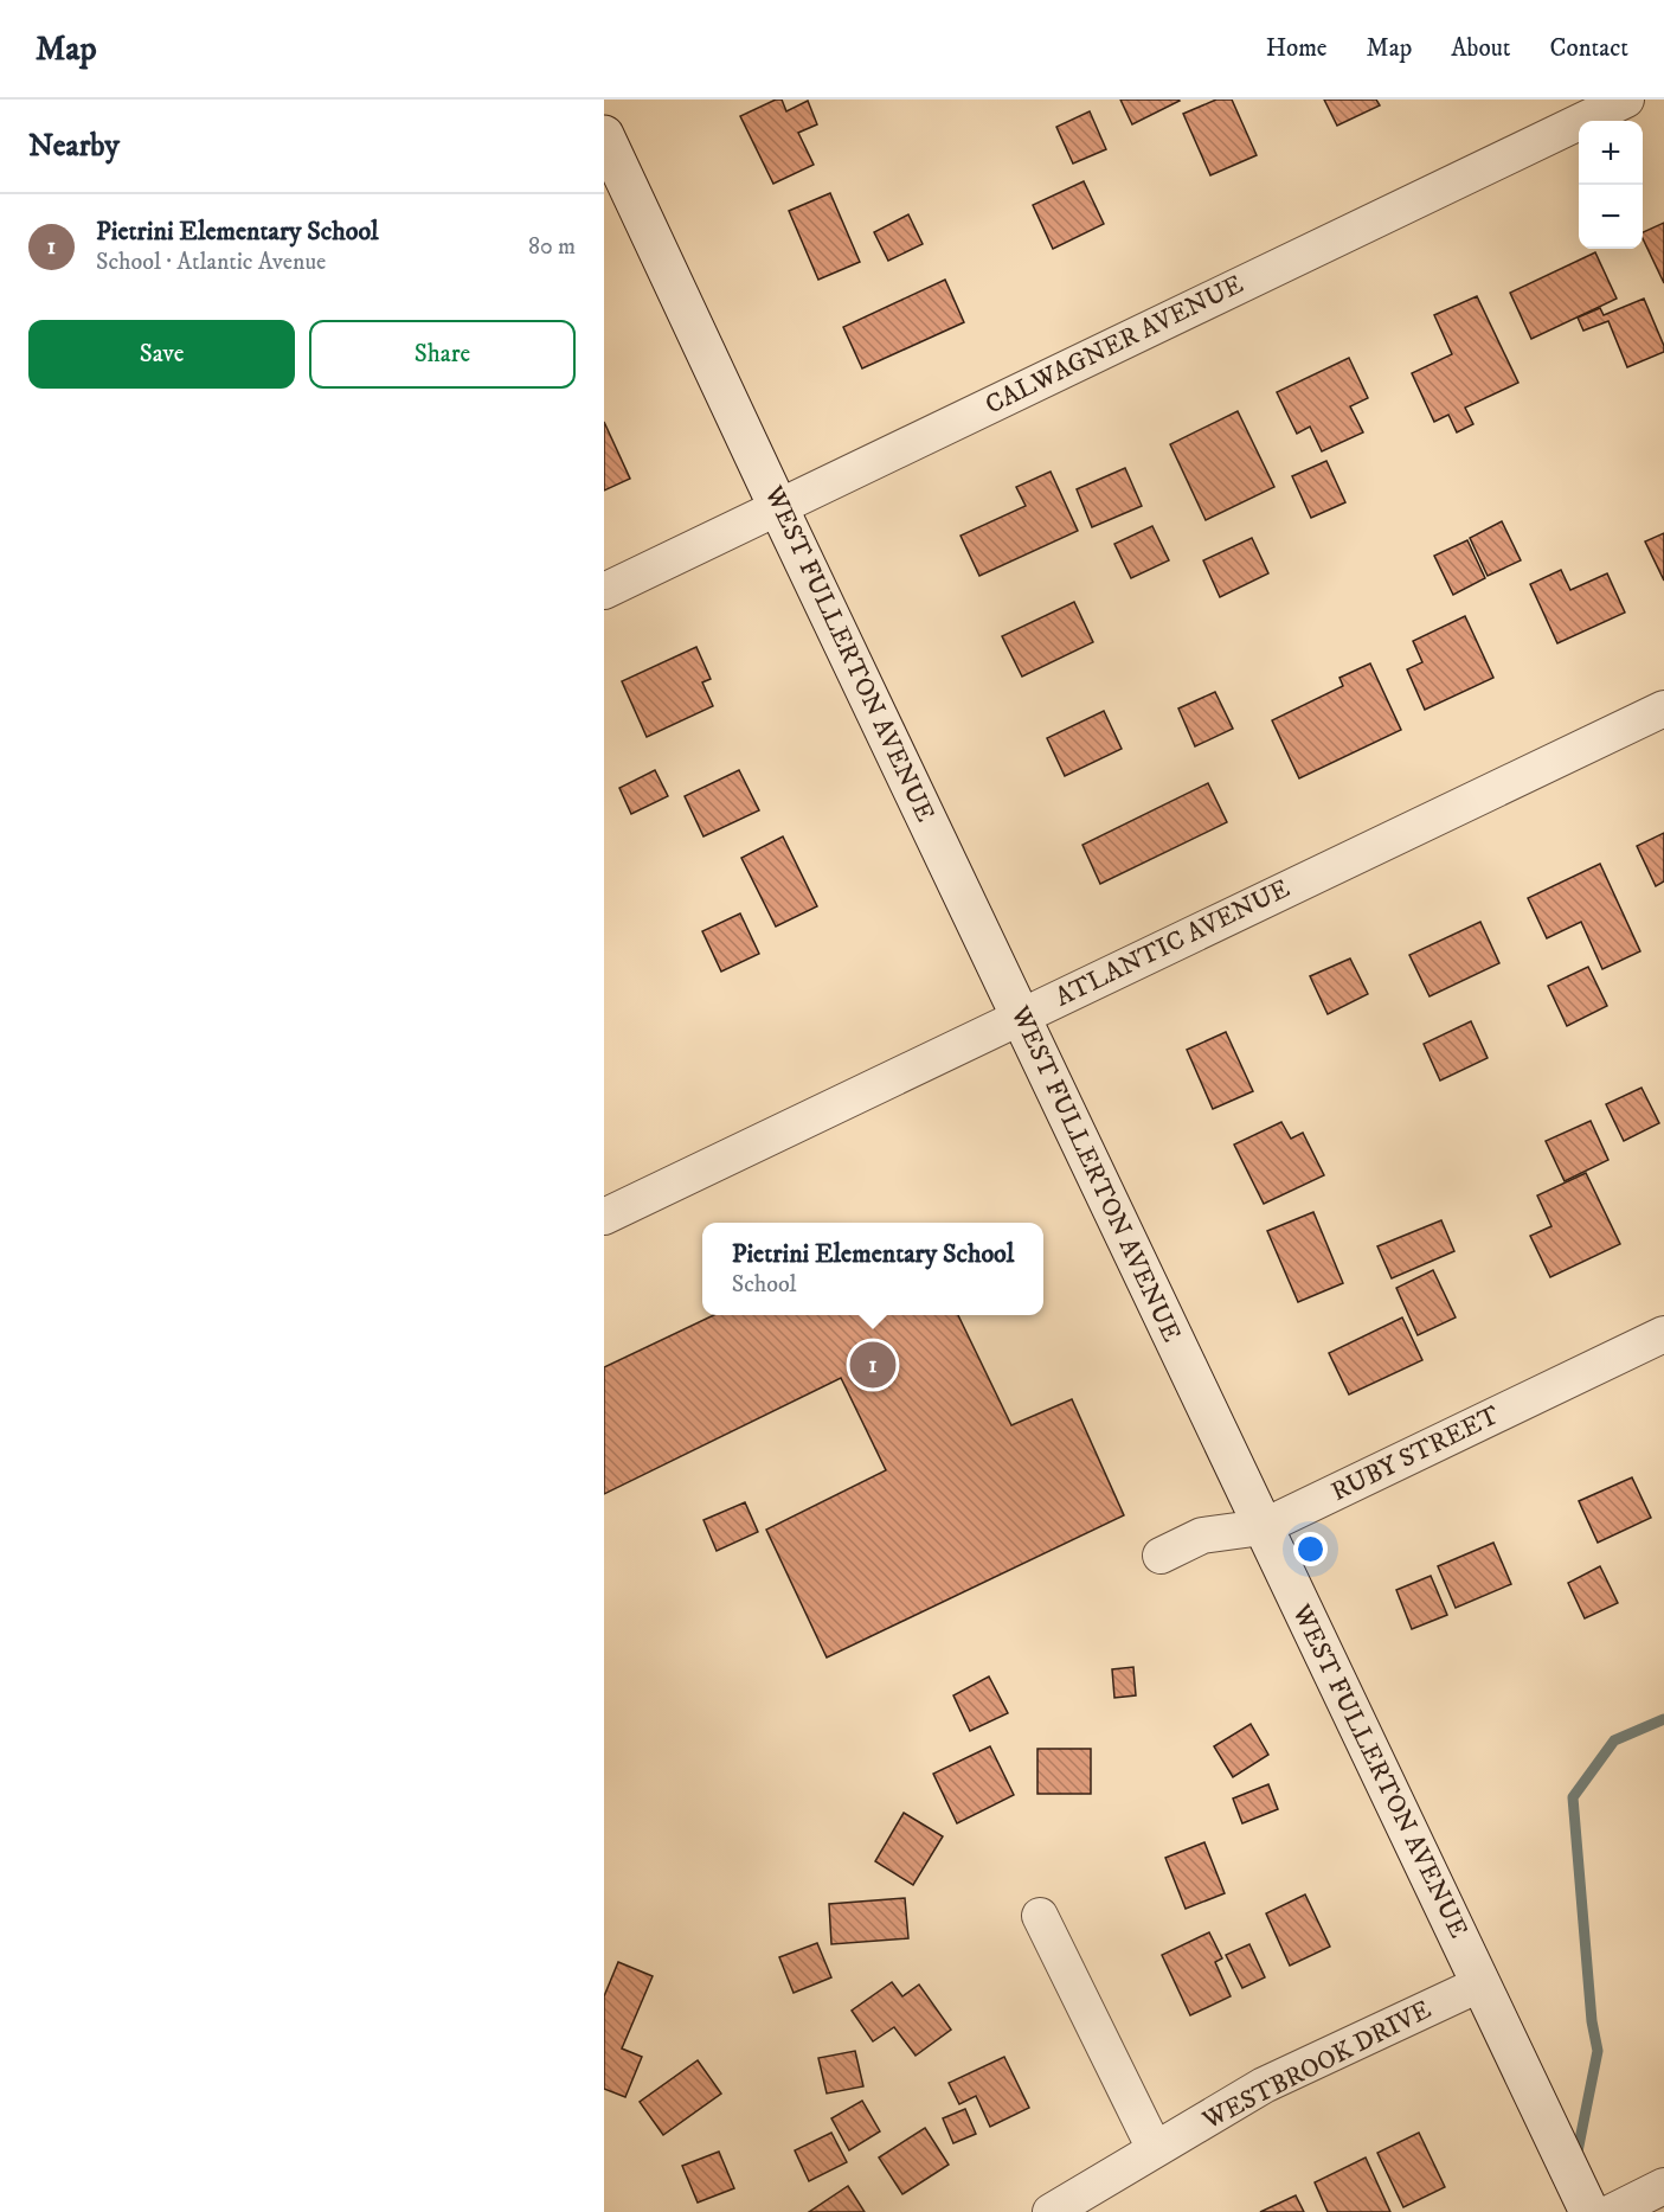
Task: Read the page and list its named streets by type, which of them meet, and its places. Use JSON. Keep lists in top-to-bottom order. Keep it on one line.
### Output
{"streets":{"street":["CALWAGNER AVENUE","WEST FULLERTON AVENUE","ATLANTIC AVENUE","RUBY STREET","WESTBROOK DRIVE"]},"crossings":[["CALWAGNER AVENUE","WEST FULLERTON AVENUE"],["WEST FULLERTON AVENUE","ATLANTIC AVENUE"],["WEST FULLERTON AVENUE","RUBY STREET"],["WEST FULLERTON AVENUE","WESTBROOK DRIVE"]],"page":{"header":"Map","nav":["Home","Map","About","Contact"],"heading":"Nearby","map_buttons":["+","−"],"list":[{"mark":"1","name":"Pietrini Elementary School","note":"School · Atlantic Avenue","value":"80 m"}],"buttons":["Save","Share"],"popup":["Pietrini Elementary School","School"],"pins":"1"}}
